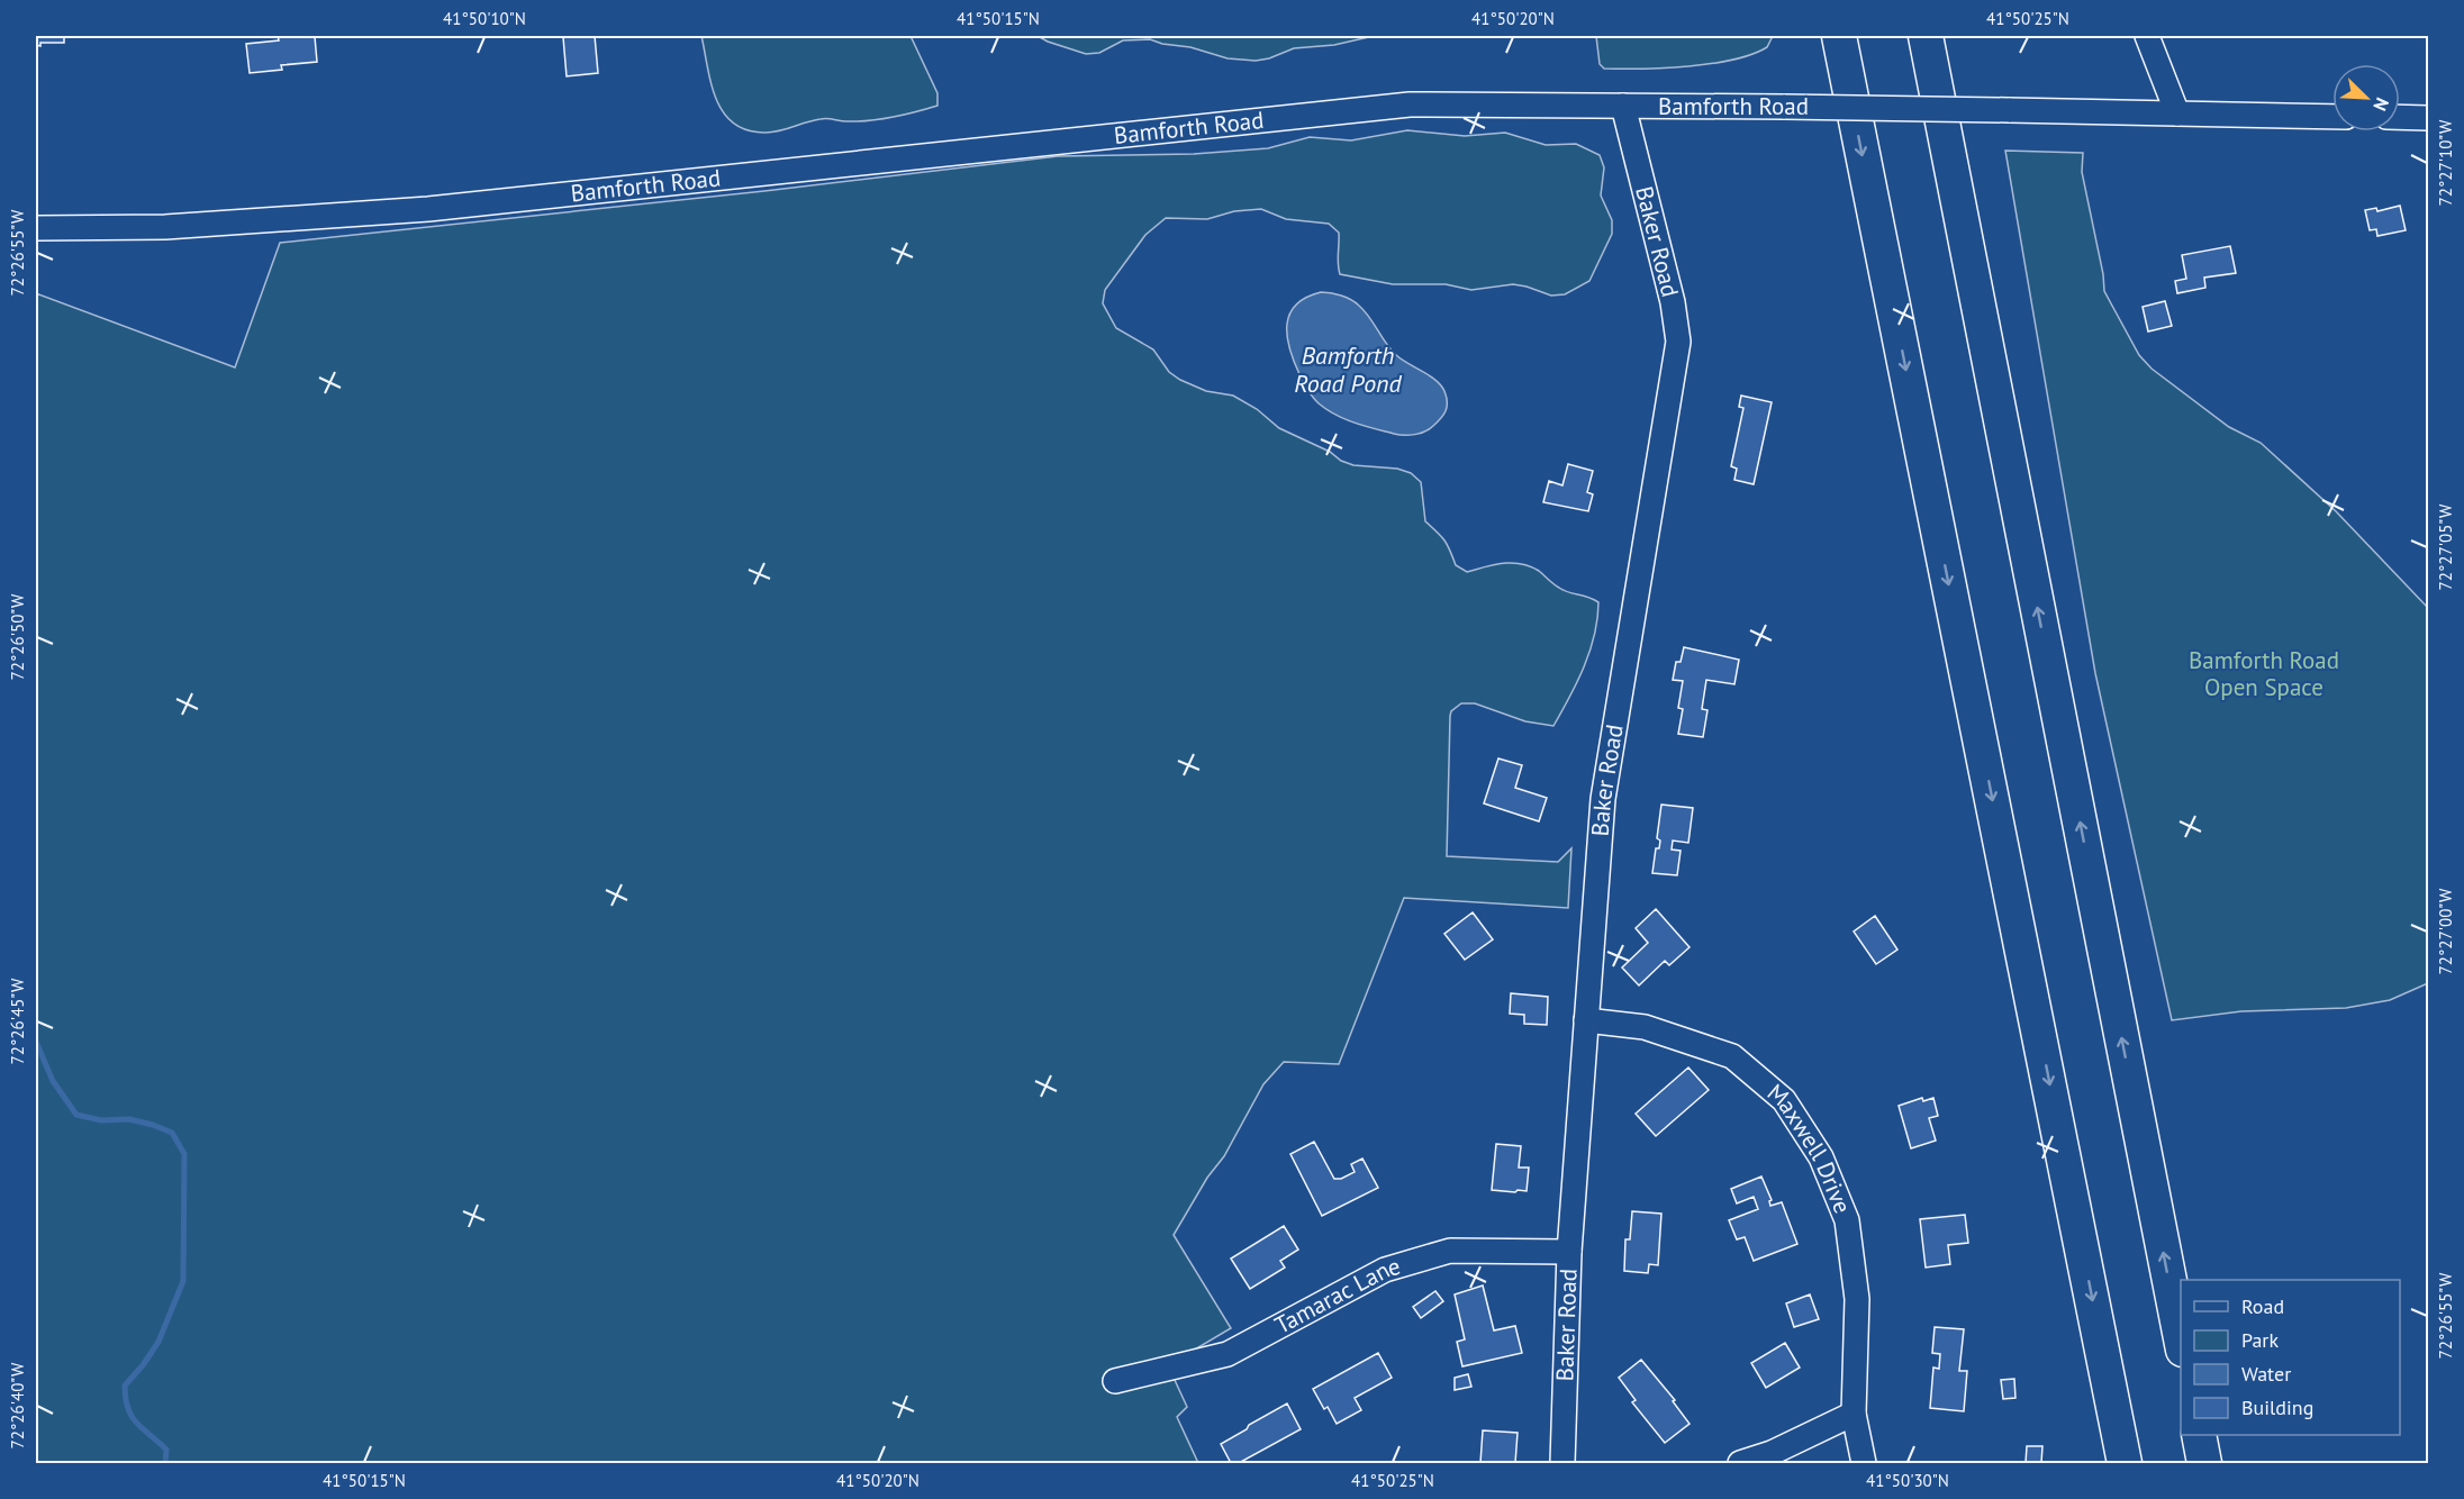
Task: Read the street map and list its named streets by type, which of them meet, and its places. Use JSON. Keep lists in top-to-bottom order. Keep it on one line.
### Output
{"streets":{"street":["Bamforth Road","Baker Road","Maxwell Drive","Tamarac Lane"]},"crossings":[["Bamforth Road","Baker Road"],["Baker Road","Maxwell Drive"],["Baker Road","Tamarac Lane"]],"water":["Bamforth Road Pond"],"parks":["Bamforth Road Open Space"],"legend":["Road","Park","Water","Building"],"north":"bottom right","coordinates":["41°50'10\"N","41°50'15\"N","41°50'20\"N","41°50'25\"N","72°27'10\"W","72°26'55\"W","72°27'05\"W","72°26'50\"W","72°27'00\"W","72°26'45\"W","72°26'40\"W","41°50'30\"N"]}
